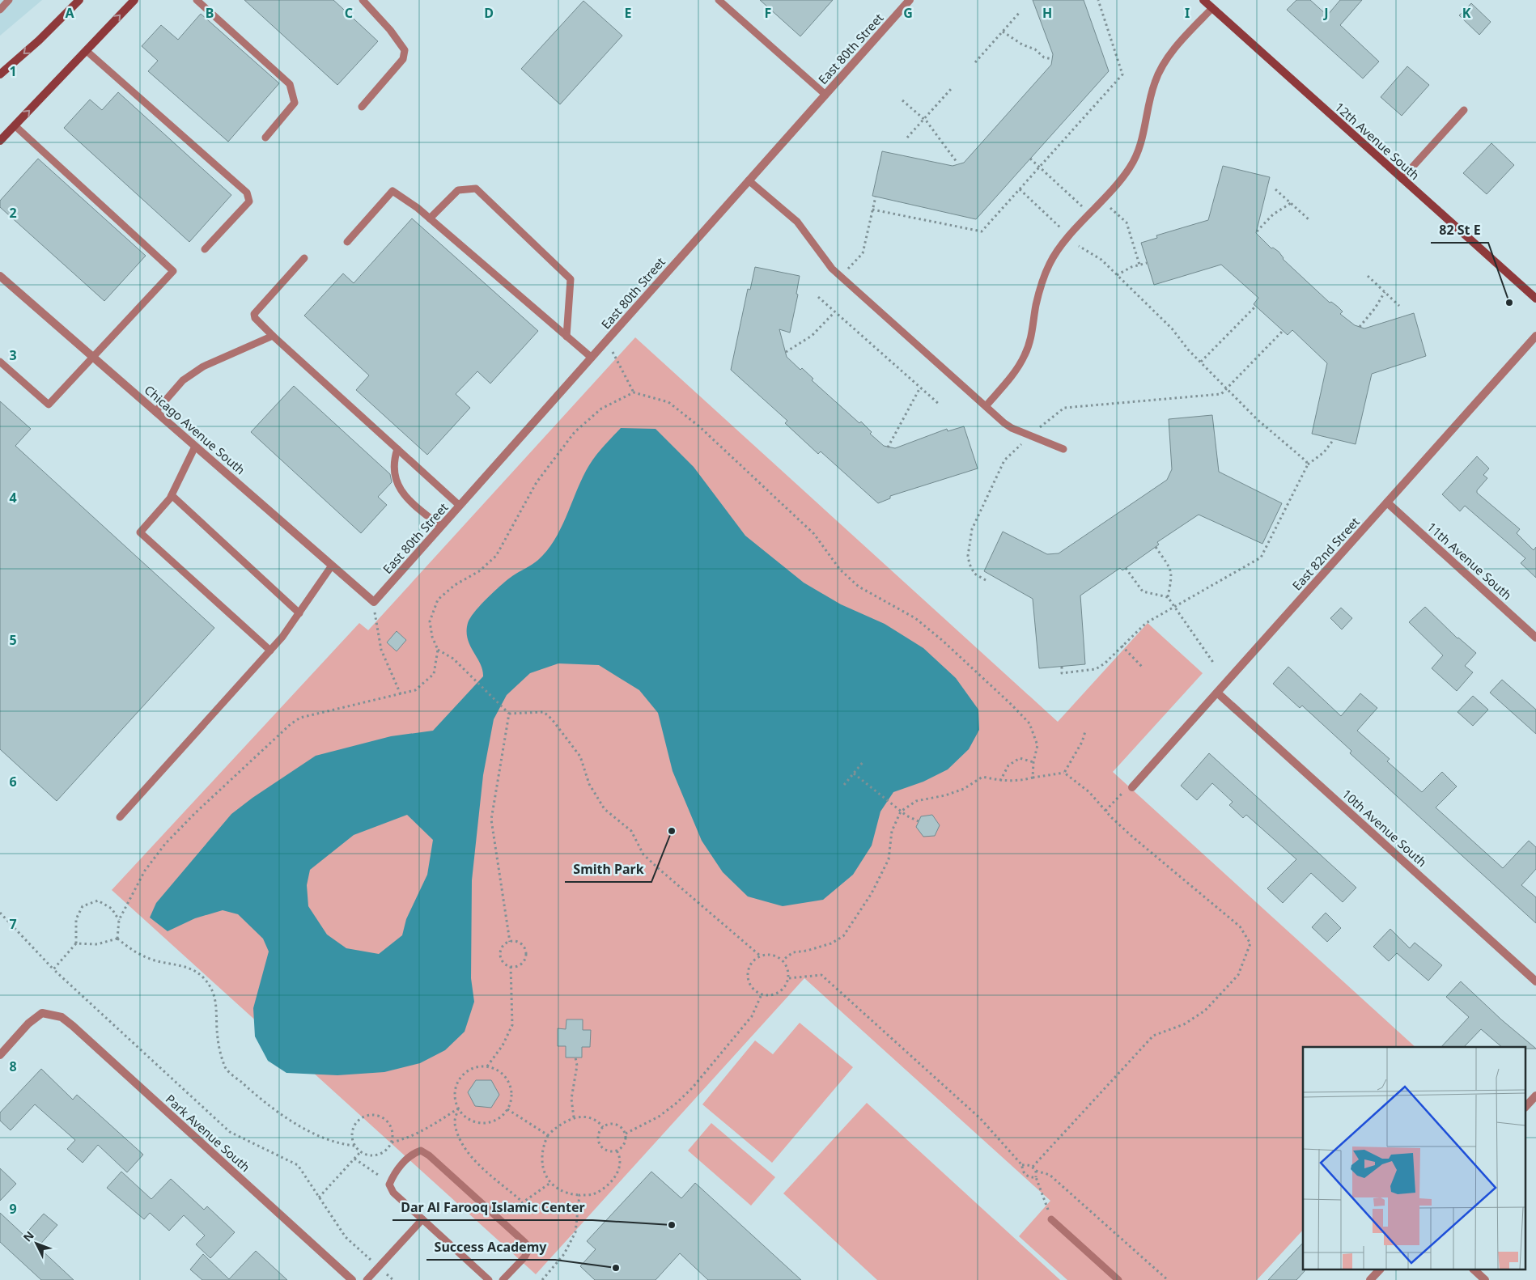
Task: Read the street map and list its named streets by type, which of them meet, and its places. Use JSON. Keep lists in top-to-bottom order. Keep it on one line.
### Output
{"streets":{"street":["East 80th Street","12th Avenue South","Chicago Avenue South","East 82nd Street","11th Avenue South","10th Avenue South","Park Avenue South"]},"crossings":[["East 80th Street","Chicago Avenue South"],["East 82nd Street","11th Avenue South"],["East 82nd Street","10th Avenue South"]],"places":["82 St E","Smith Park","Dar Al Farooq Islamic Center","Success Academy"],"north":"top left","grid":{"columns":["A","B","C","D","E","F","G","H","I","J","K"],"rows":["1","2","3","4","5","6","7","8","9"]}}
